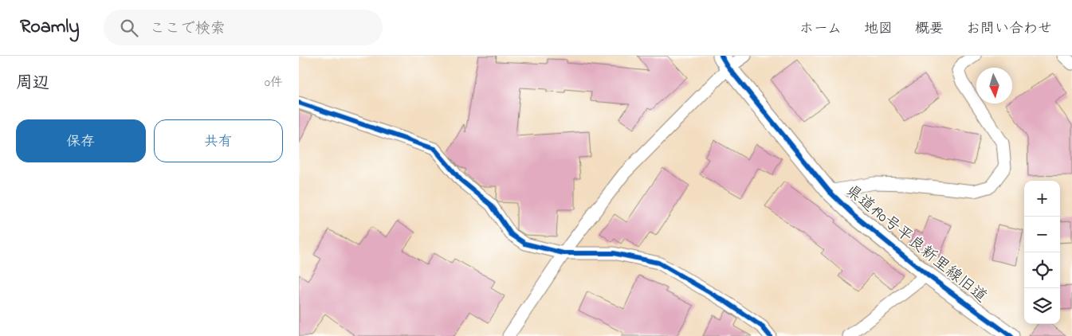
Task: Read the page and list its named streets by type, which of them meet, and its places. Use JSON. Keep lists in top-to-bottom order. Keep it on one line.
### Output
{"streets":{"street":["県道190号平良新里線旧道"]},"north":"bottom","page":{"header":"Roamly","search":"ここで検索","nav":["ホーム","地図","概要","お問い合わせ"],"heading":["周辺","0件"],"buttons":["保存","共有"],"map_buttons":["+","−"]}}
